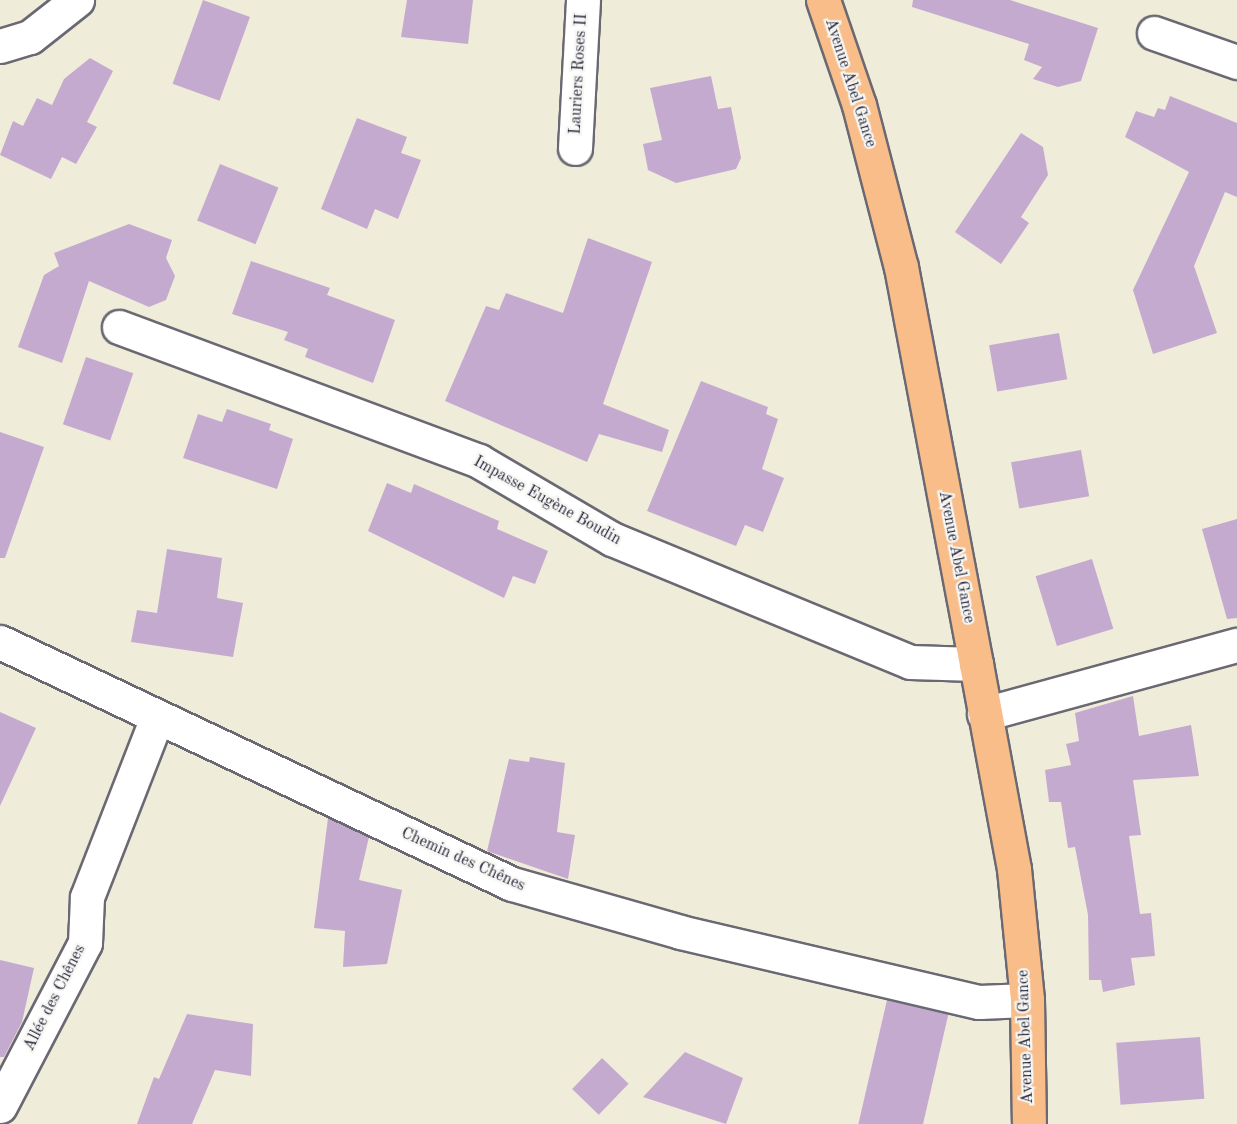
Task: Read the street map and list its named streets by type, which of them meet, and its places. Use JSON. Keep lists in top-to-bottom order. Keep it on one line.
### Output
{"streets":{"main road":["Avenue Abel Gance"],"street":["Lauriers Roses II","Impasse Eugène Boudin","Chemin des Chênes","Allée des Chênes"]},"crossings":[["Avenue Abel Gance","Impasse Eugène Boudin"],["Avenue Abel Gance","Chemin des Chênes"],["Chemin des Chênes","Allée des Chênes"]]}
